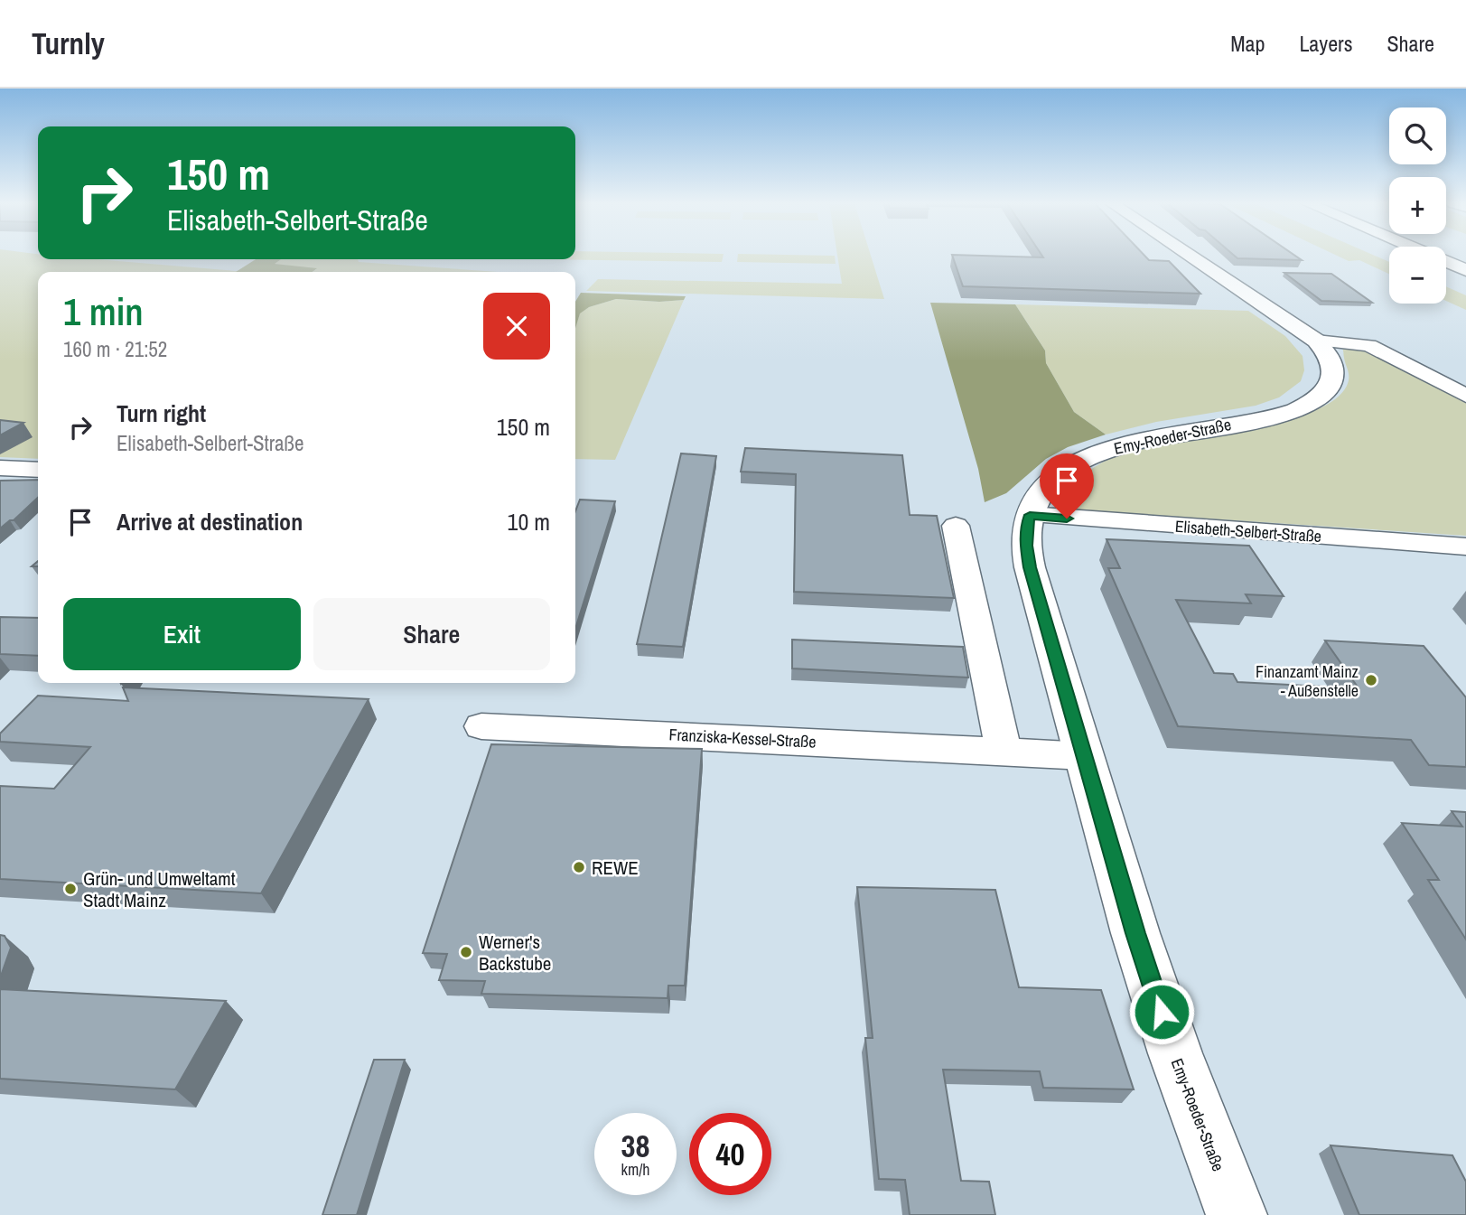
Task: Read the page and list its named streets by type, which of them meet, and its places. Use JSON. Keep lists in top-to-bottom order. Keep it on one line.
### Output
{"streets":{"main road":["Emy-Roeder-Straße"],"street":["Elisabeth-Selbert-Straße","Franziska-Kessel-Straße"]},"crossings":[["Emy-Roeder-Straße","Elisabeth-Selbert-Straße"],["Emy-Roeder-Straße","Franziska-Kessel-Straße"]],"places":["Finanzamt Mainz - Außenstelle","REWE","Grün- und Umweltamt Stadt Mainz","Werner's Backstube"],"page":{"header":"Turnly","nav":["Map","Layers","Share"],"map_buttons":["+","−"],"turn":["150 m","Elisabeth-Selbert-Straße"],"heading":["1 min","160 m · 21:52"],"list":[{"name":"Turn right","note":"Elisabeth-Selbert-Straße","value":"150 m"},{"name":"Arrive at destination","value":"10 m"}],"buttons":["Exit","Share"],"speed":"38 km/h","limit":"40"}}
